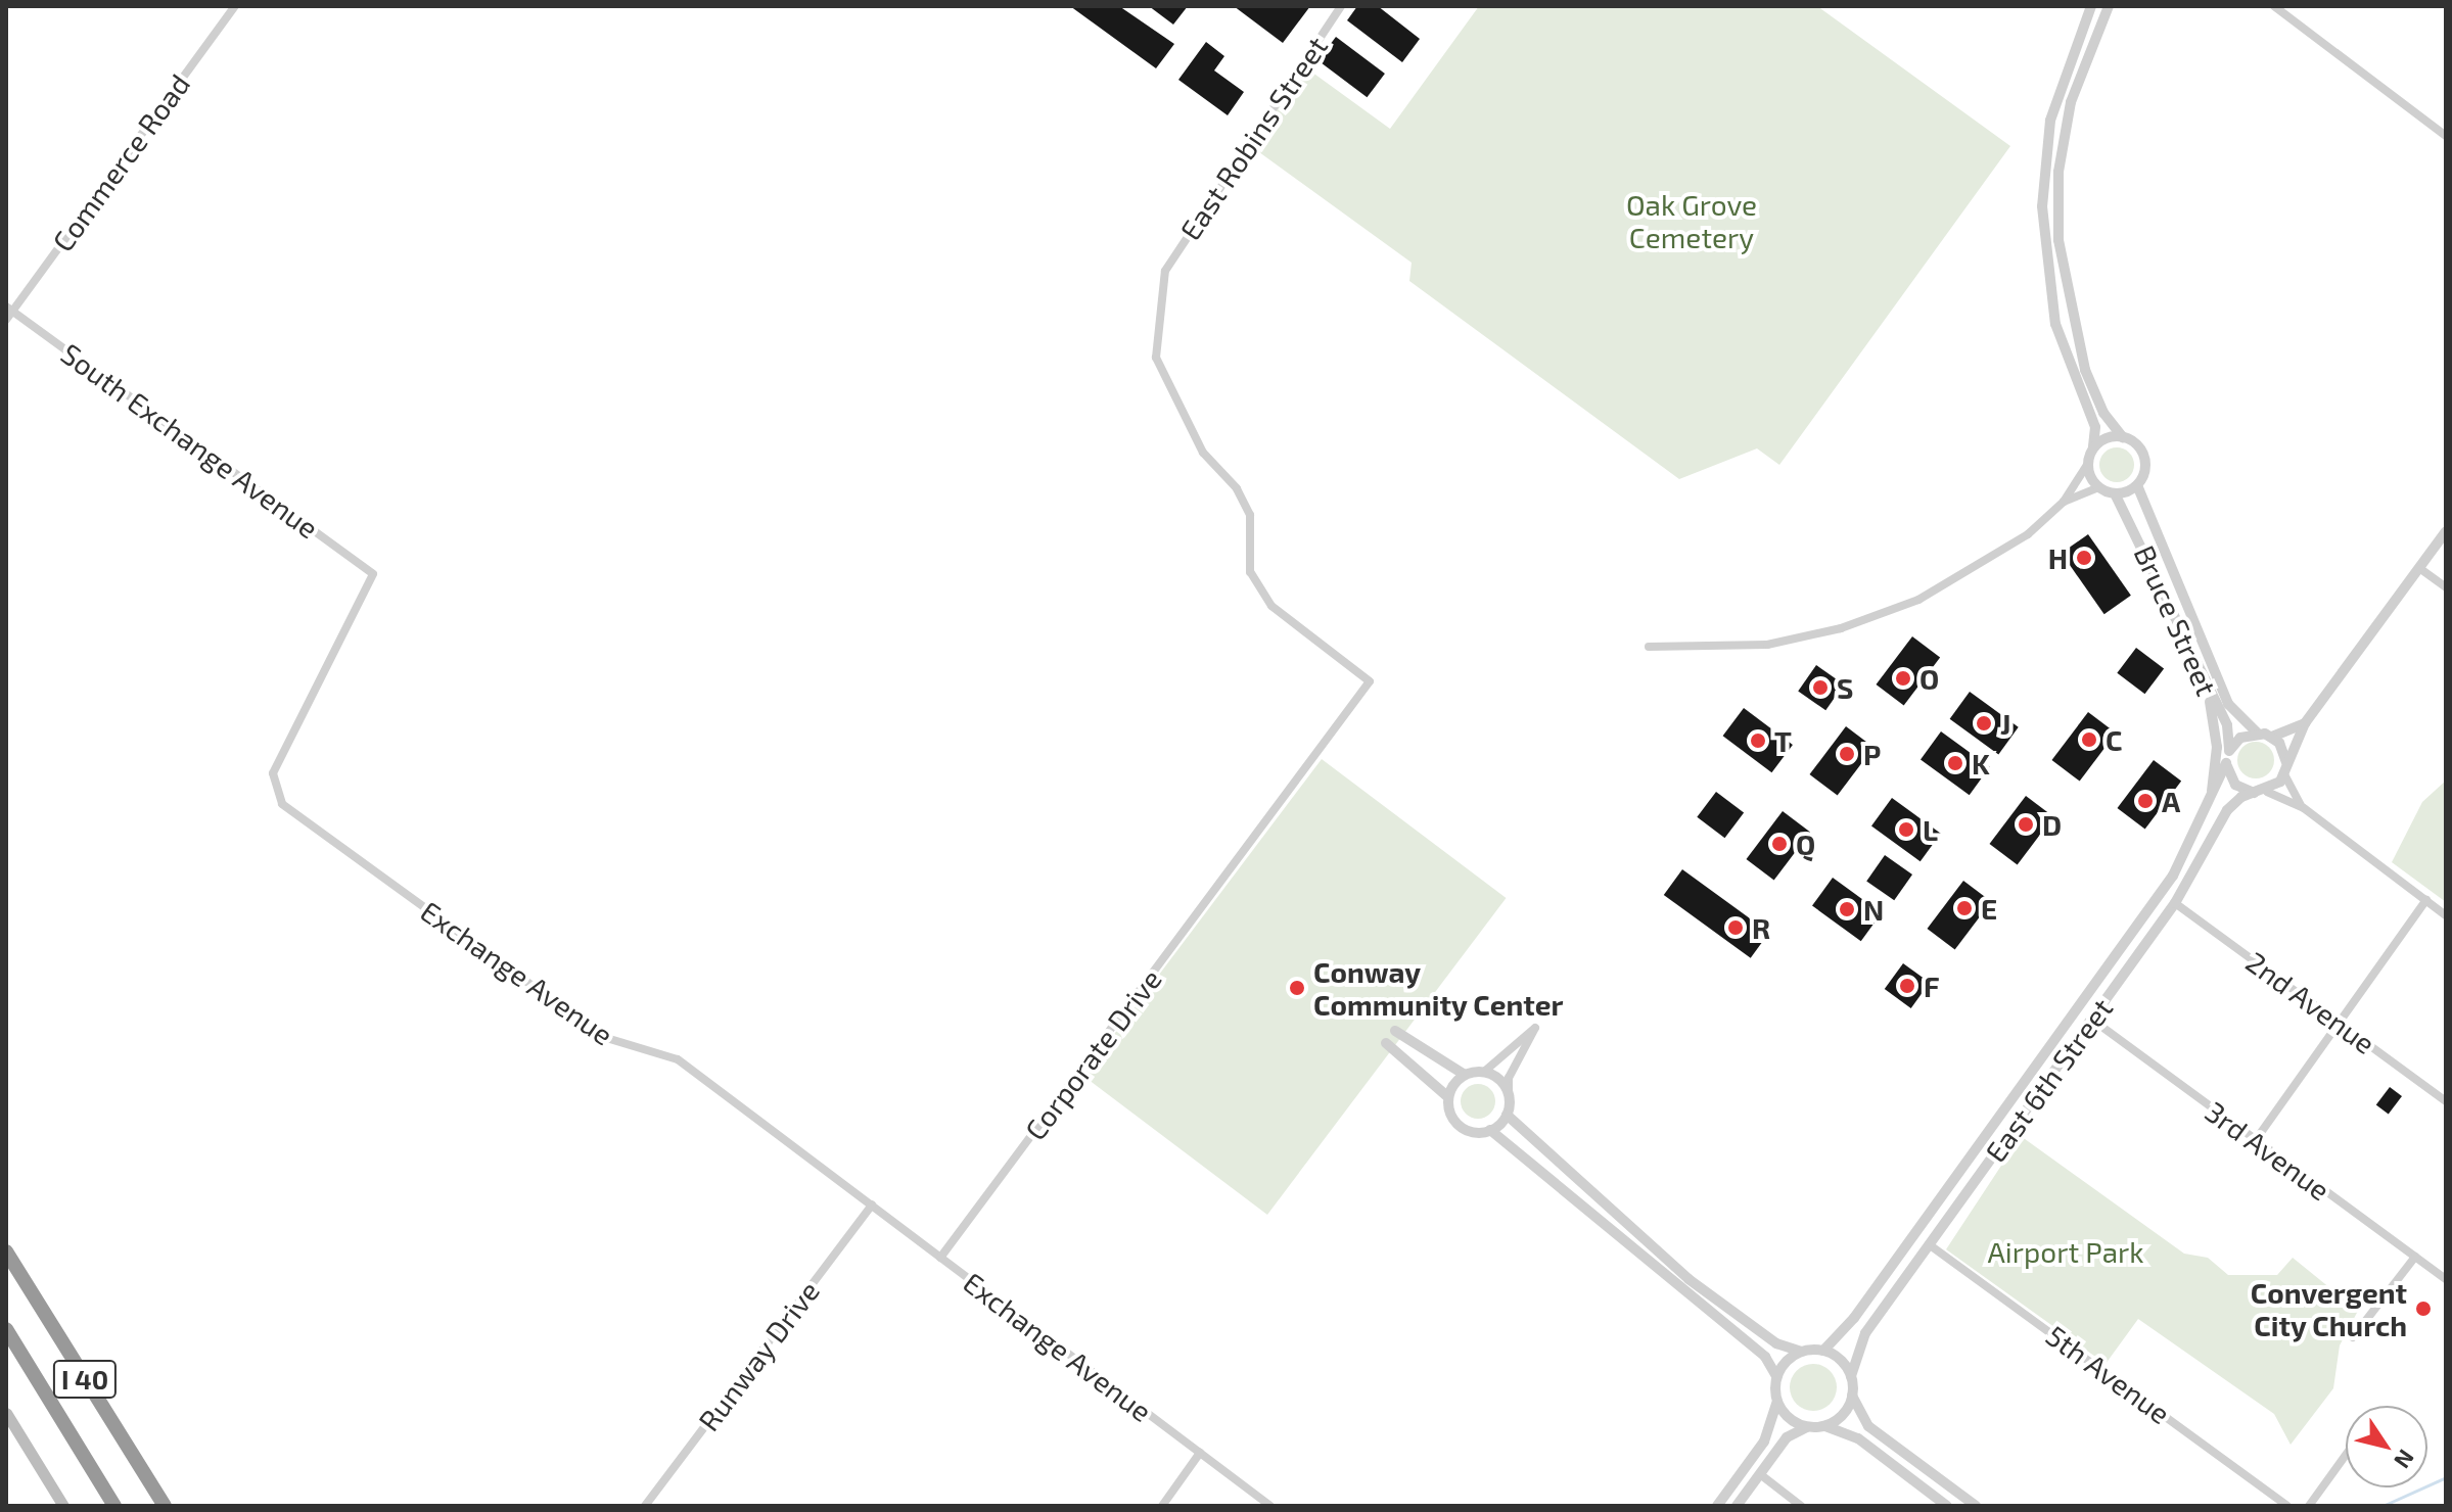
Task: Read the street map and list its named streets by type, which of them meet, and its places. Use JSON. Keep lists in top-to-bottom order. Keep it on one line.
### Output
{"streets":{"highway":["I 40"],"street":["East Robins Street","Commerce Road","South Exchange Avenue","Bruce Street","Exchange Avenue","2nd Avenue","Corporate Drive","East 6th Street","3rd Avenue","Runway Drive","5th Avenue"]},"crossings":[["East Robins Street","Corporate Drive"],["Commerce Road","South Exchange Avenue"],["South Exchange Avenue","Exchange Avenue"],["Bruce Street","East 6th Street"],["Exchange Avenue","Corporate Drive"],["Exchange Avenue","Runway Drive"],["2nd Avenue","East 6th Street"],["East 6th Street","3rd Avenue"],["East 6th Street","5th Avenue"]],"parks":["Oak Grove Cemetery","Airport Park"],"places":["H","O","S","J","C","T","P","K","A","D","L","Q","E","N","R","F","Conway Community Center","Convergent City Church"],"north":"bottom right"}
